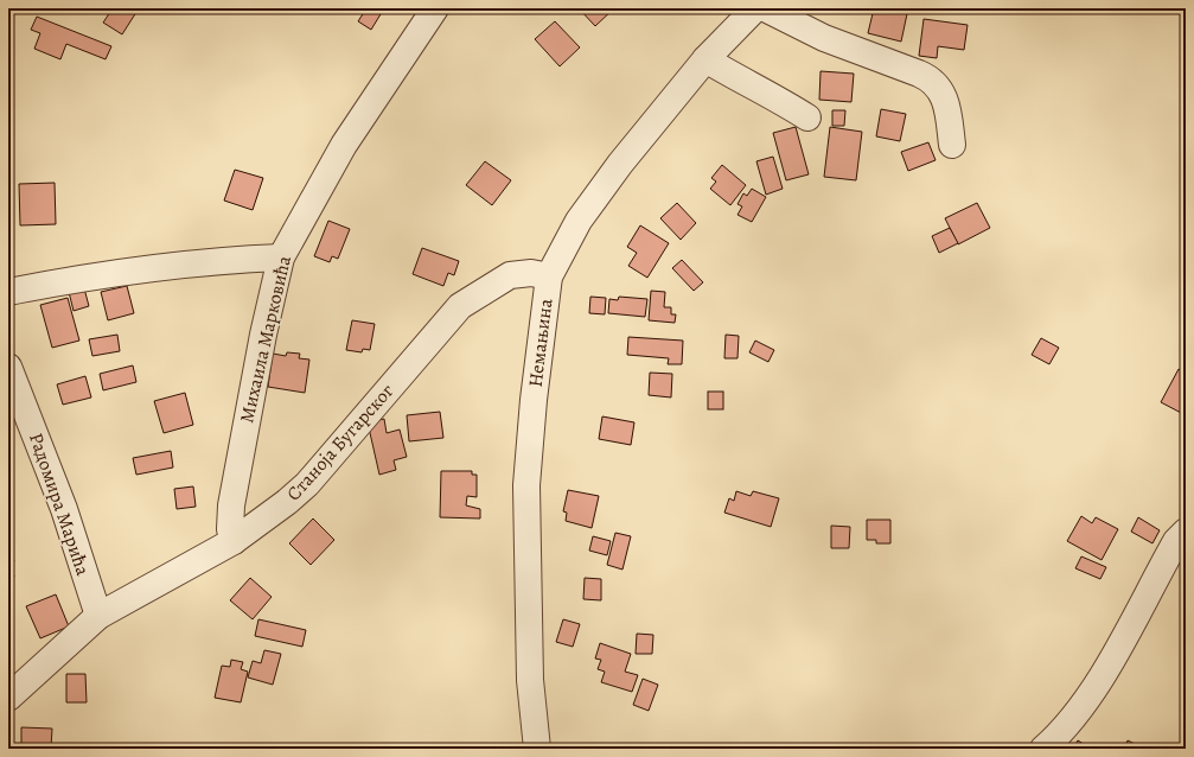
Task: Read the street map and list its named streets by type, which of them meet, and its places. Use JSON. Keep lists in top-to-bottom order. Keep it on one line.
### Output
{"streets":{"street":["Михаила Марковића","Немањина","Станоја Бугарског","Радомира Марића"]},"crossings":[["Михаила Марковића","Станоја Бугарског"],["Немањина","Станоја Бугарског"],["Станоја Бугарског","Радомира Марића"]]}
